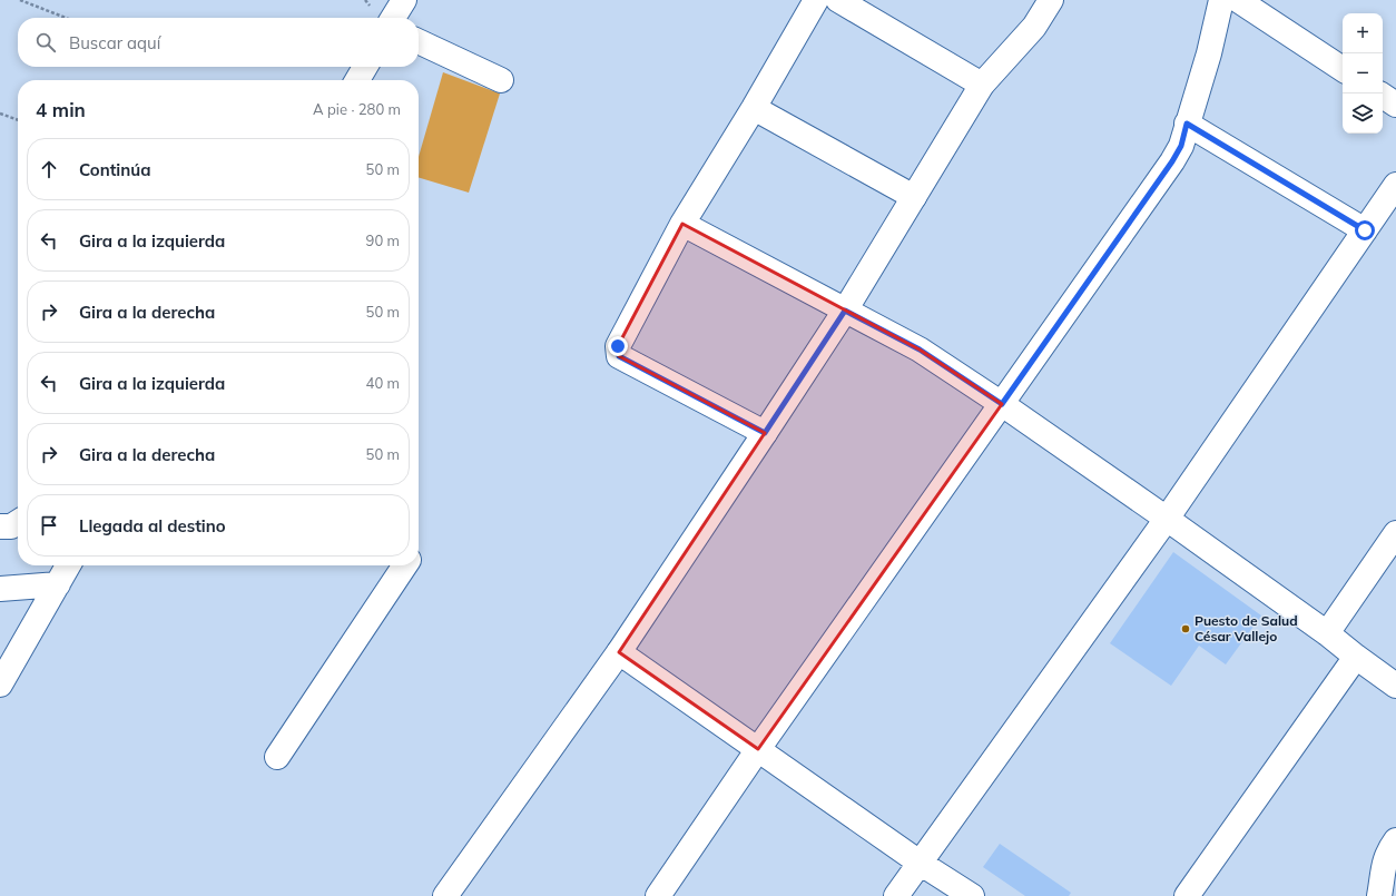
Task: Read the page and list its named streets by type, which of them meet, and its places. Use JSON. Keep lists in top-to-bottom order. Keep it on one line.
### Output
{"places":["Puesto de Salud César Vallejo"],"page":{"map_buttons":["+","−"],"search":"Buscar aquí","heading":["4 min","A pie · 280 m"],"list":[["Continúa","50 m"],["Gira a la izquierda","90 m"],["Gira a la derecha","50 m"],["Gira a la izquierda","40 m"],["Gira a la derecha","50 m"],"Llegada al destino"]}}
